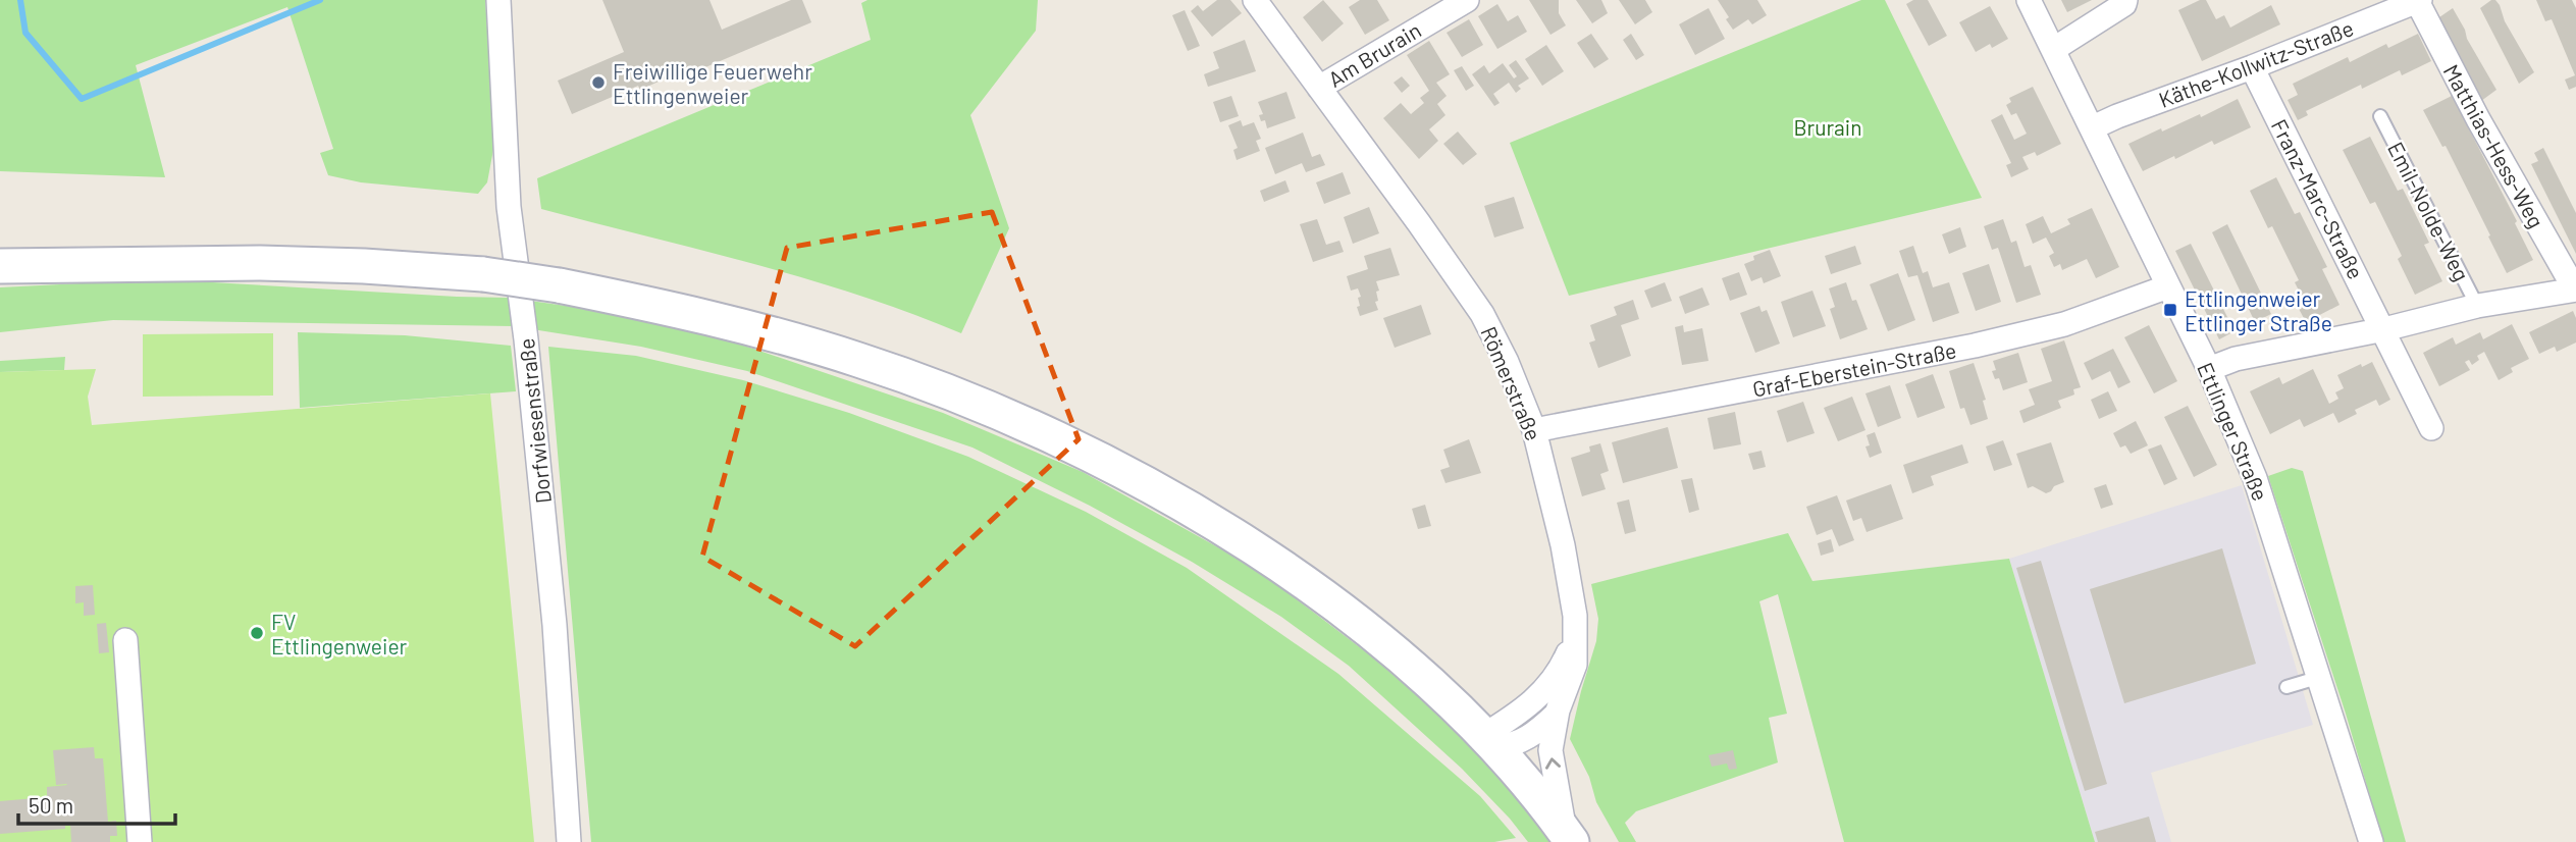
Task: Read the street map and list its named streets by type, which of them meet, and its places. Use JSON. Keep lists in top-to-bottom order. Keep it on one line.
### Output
{"streets":{"main road":["Römerstraße"],"street":["Am Brurain","Käthe-Kollwitz-Straße","Matthias-Hess-Weg","Franz-Marc-Straße","Graf-Eberstein-Straße","Dorfwiesenstraße","Ettlinger Straße"],"lane":["Emil-Nolde-Weg"]},"crossings":[["Am Brurain","Römerstraße"],["Käthe-Kollwitz-Straße","Matthias-Hess-Weg"],["Käthe-Kollwitz-Straße","Franz-Marc-Straße"],["Käthe-Kollwitz-Straße","Ettlinger Straße"],["Graf-Eberstein-Straße","Römerstraße"],["Graf-Eberstein-Straße","Ettlinger Straße"]],"parks":["Brurain"],"places":{"other":["Freiwillige Feuerwehr Ettlingenweier","FV Ettlingenweier"],"transit":["Ettlingenweier Ettlinger Straße"]},"scale_bar":"50 m"}
